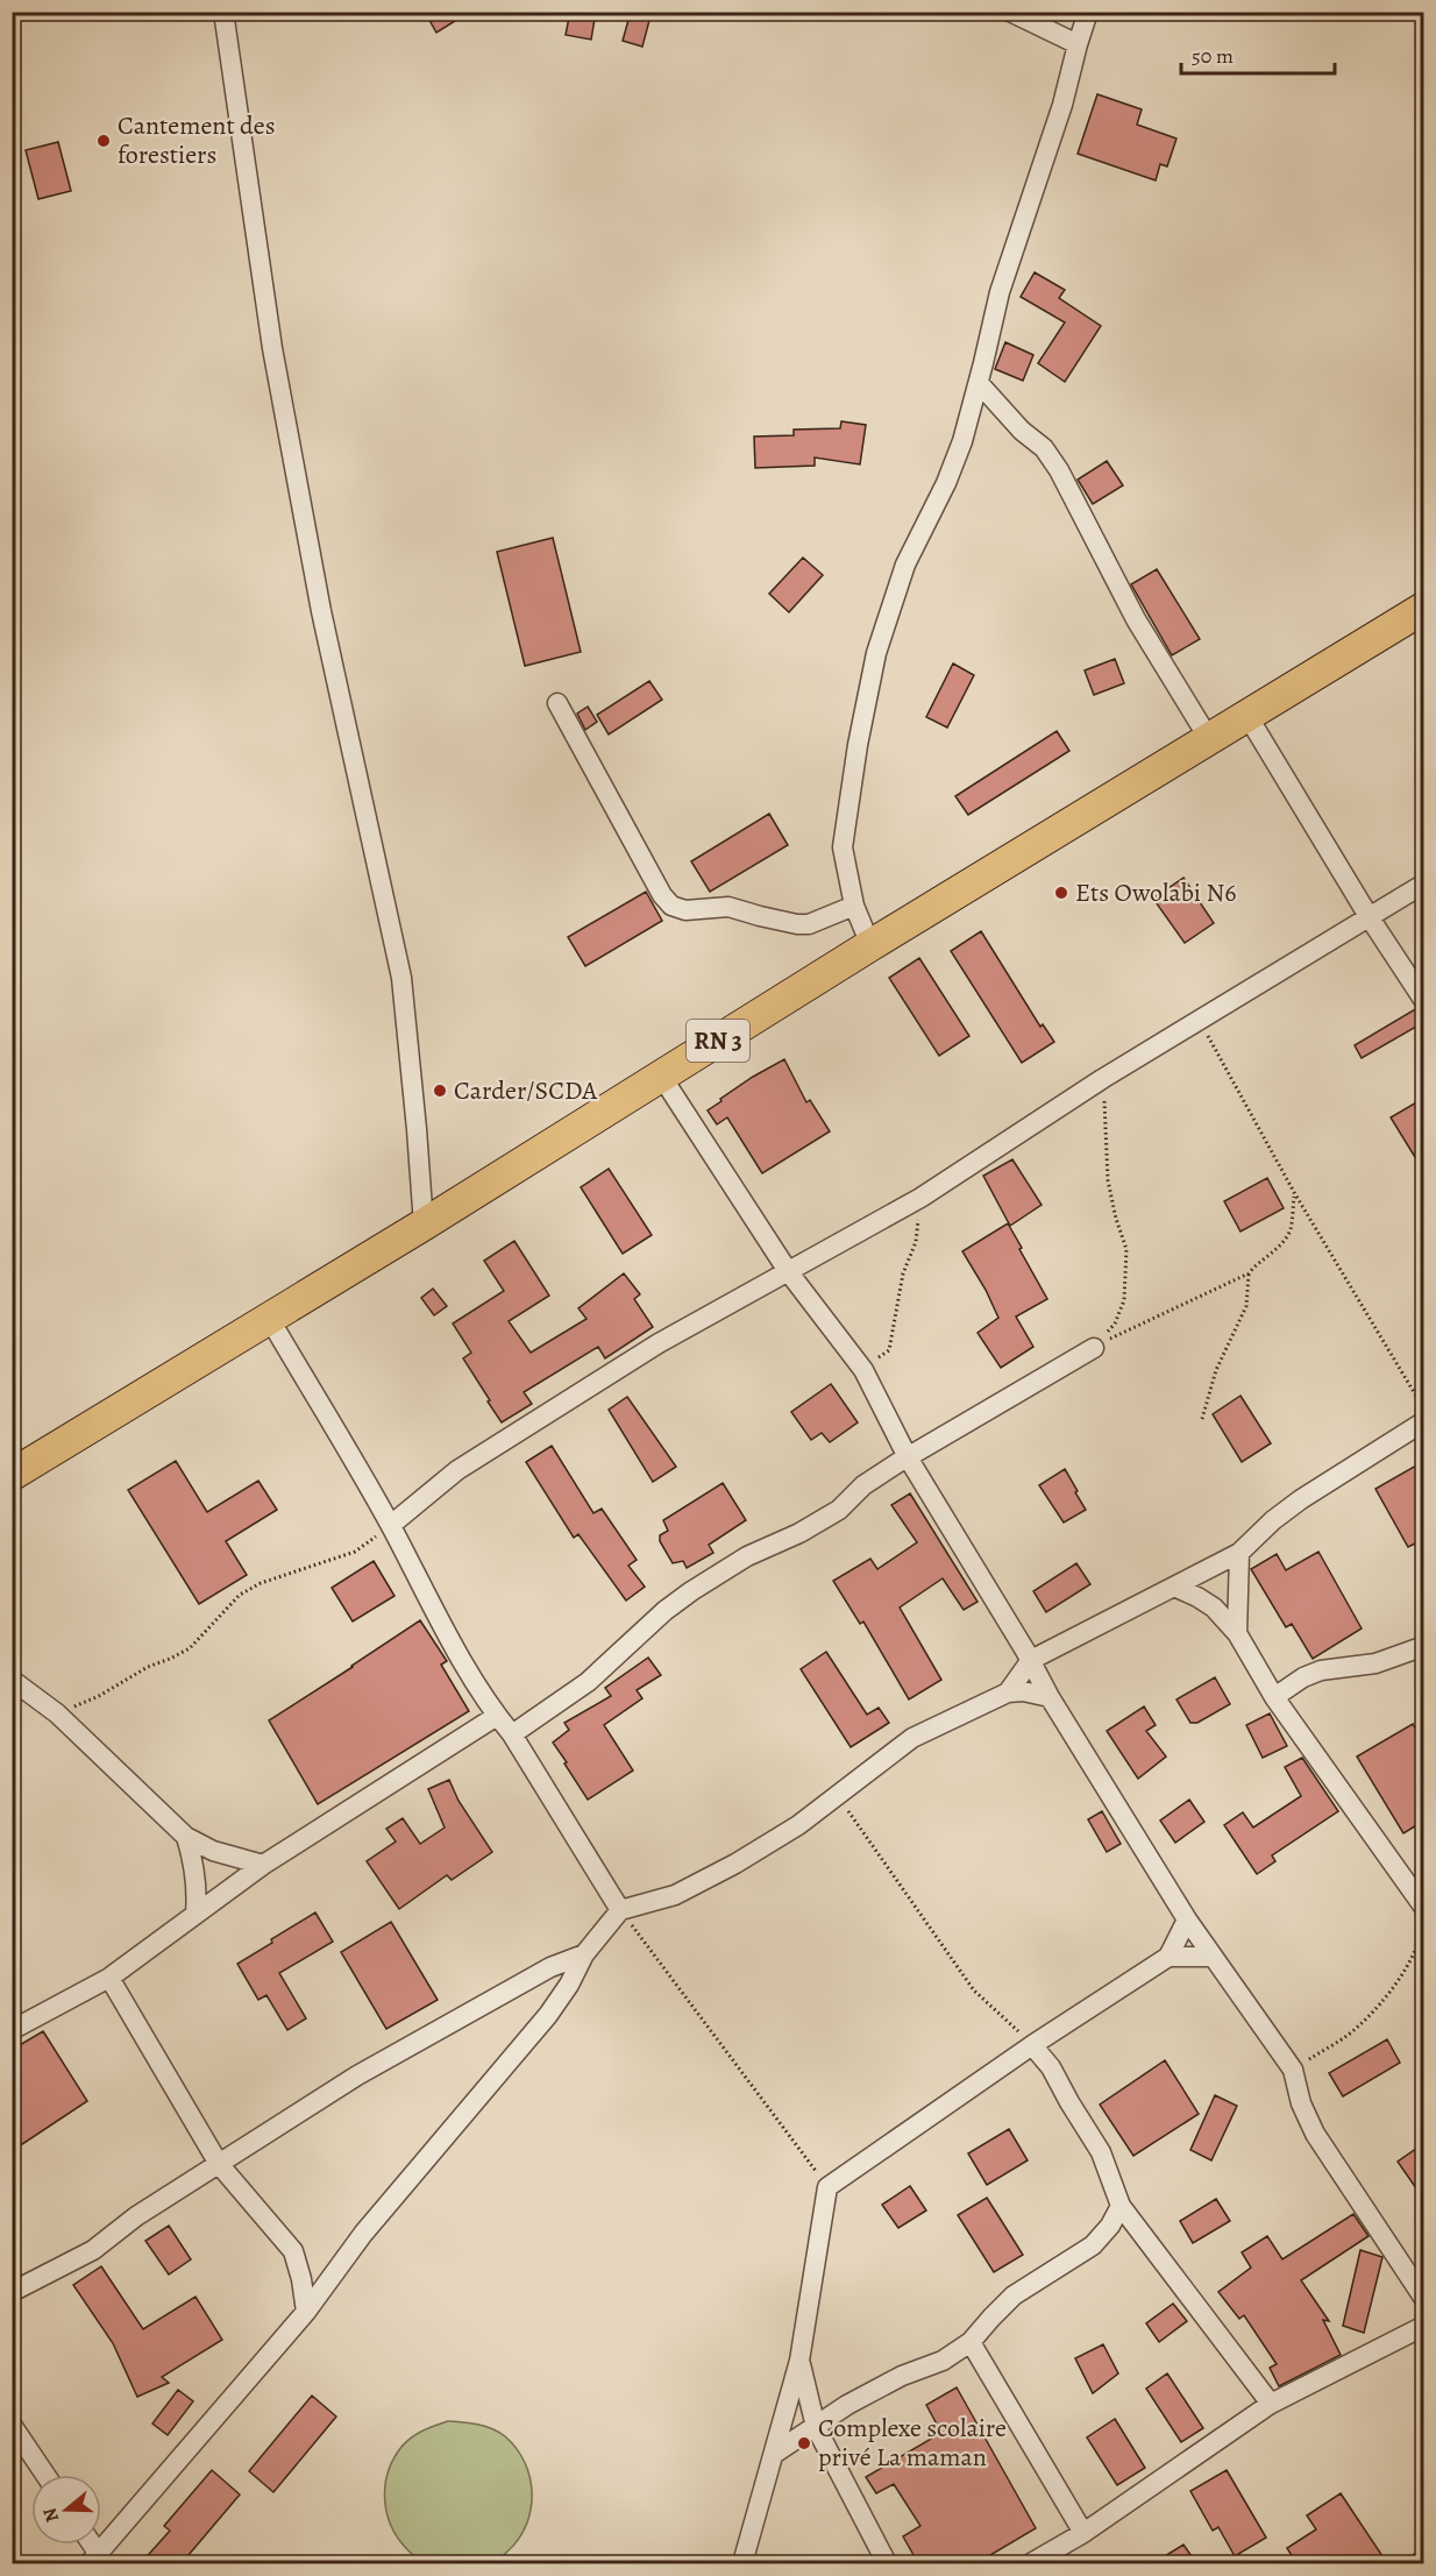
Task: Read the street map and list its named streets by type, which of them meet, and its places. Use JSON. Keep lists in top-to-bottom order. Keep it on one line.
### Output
{"streets":{"main road":["RN 3"]},"places":["Cantement des forestiers","Ets Owolabi N6","Carder/SCDA","Complexe scolaire privé La maman"],"scale_bar":"50 m","north":"left"}
